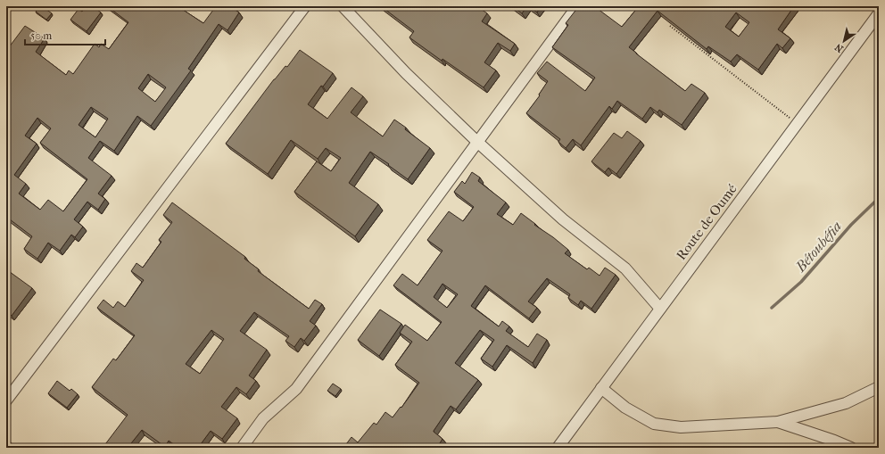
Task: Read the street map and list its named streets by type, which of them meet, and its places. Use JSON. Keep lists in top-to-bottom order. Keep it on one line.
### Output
{"streets":{"street":["Route de Oumé"]},"water":["Bétoubéfia"],"scale_bar":"50 m","north":"bottom left"}
